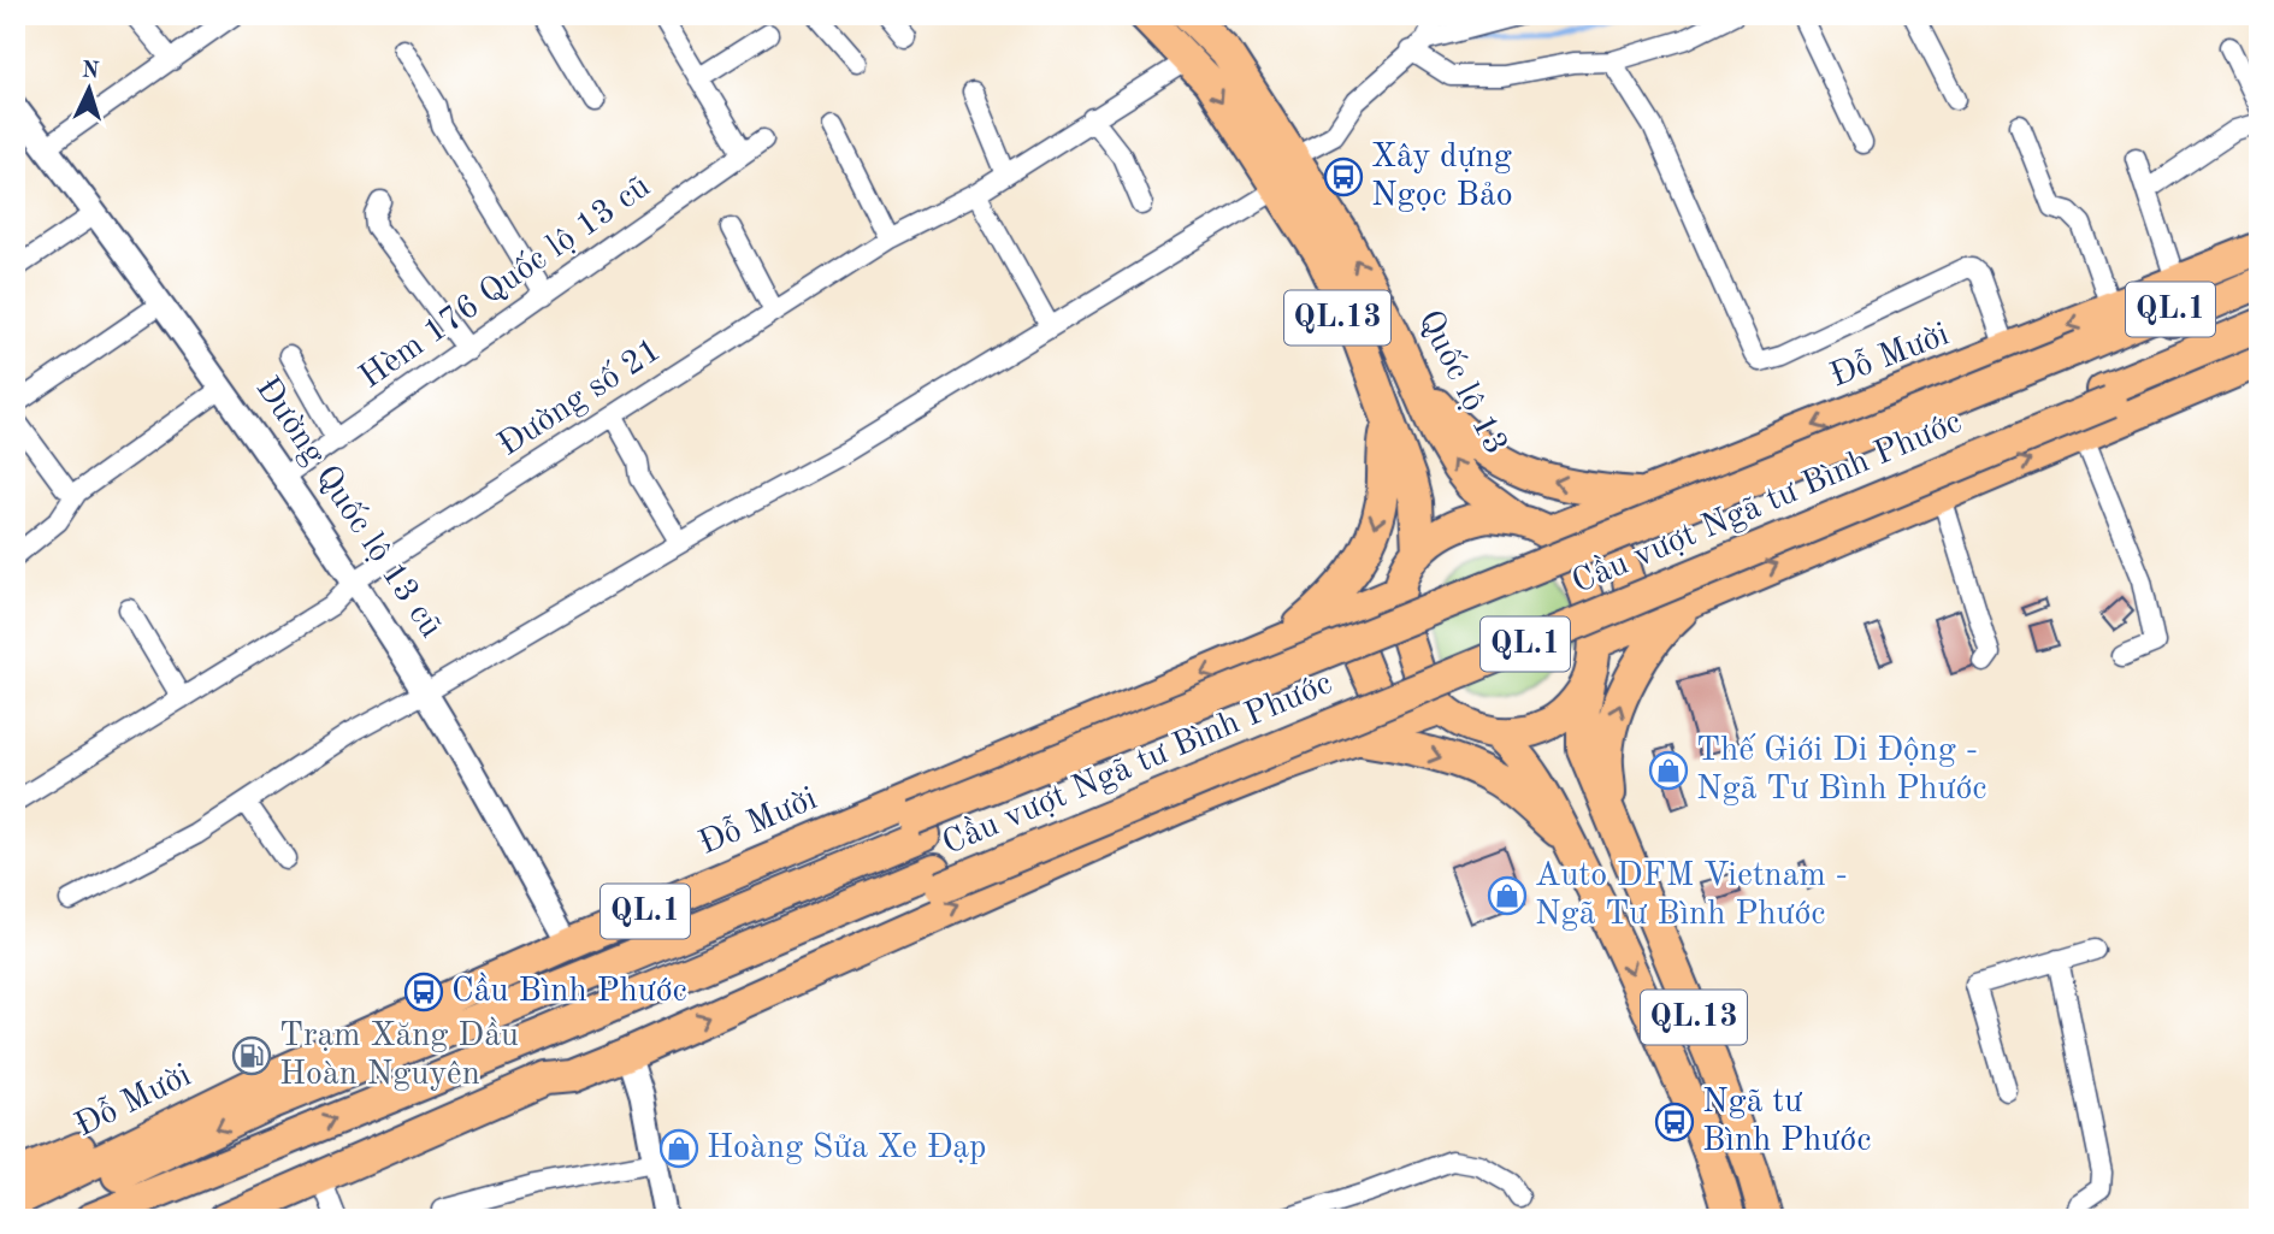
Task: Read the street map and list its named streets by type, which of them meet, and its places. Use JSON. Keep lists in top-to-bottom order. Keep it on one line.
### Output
{"streets":{"highway":["QL.1","QL.13","Đỗ Mười","Quốc lộ 13","Cầu vượt Ngã tư Bình Phước"],"street":["Hèm 176 Quốc lộ 13 cũ","Đường số 21","Đường Quốc lộ 13 cũ"]},"crossings":[["Hèm 176 Quốc lộ 13 cũ","Đường Quốc lộ 13 cũ"],["QL.1","QL.13"],["QL.1","Đỗ Mười"],["QL.1","Quốc lộ 13"],["QL.1","Cầu vượt Ngã tư Bình Phước"],["QL.13","Đỗ Mười"],["QL.13","Quốc lộ 13"],["QL.13","Đường số 21"],["Đỗ Mười","Quốc lộ 13"],["Đỗ Mười","Cầu vượt Ngã tư Bình Phước"],["Đỗ Mười","Đường Quốc lộ 13 cũ"],["Đường số 21","Đường Quốc lộ 13 cũ"]],"places":{"bus stop":["Xây dựng Ngọc Bảo","Cầu Bình Phước","Ngã tư Bình Phước"],"shop":["Thế Giới Di Động - Ngã Tư Bình Phước","Auto DFM Vietnam - Ngã Tư Bình Phước","Hoàng Sửa Xe Đạp"],"fuel station":["Trạm Xăng Dầu Hoàn Nguyên"]},"north":"top"}
